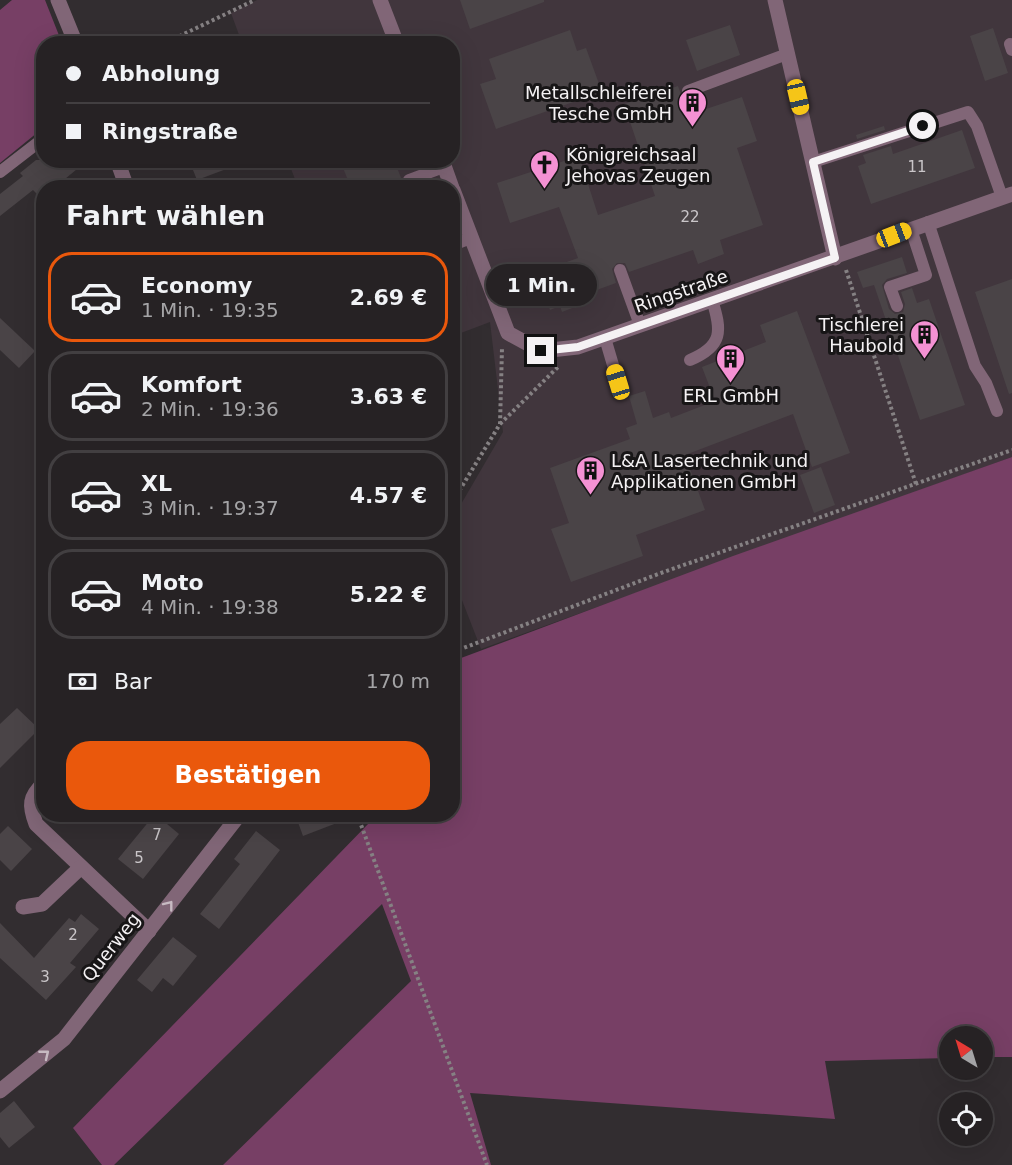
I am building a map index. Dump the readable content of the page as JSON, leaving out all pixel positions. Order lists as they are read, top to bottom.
{
  "streets": {
    "street": ["Ringstraße", "Querweg"]
  },
  "one_way": ["Querweg"],
  "places": {
    "building": [
      "Metallschleiferei Tesche GmbH",
      "Tischlerei Haubold",
      "ERL GmbH",
      "L&A Lasertechnik und Applikationen GmbH"
    ],
    "church": ["Königreichsaal Jehovas Zeugen"]
  },
  "house_numbers": [
    "11",
    "22",
    "7",
    "5",
    "2",
    "3"
  ],
  "north": "top left",
  "page": {
    "banner": ["Abholung", "Ringstraße"],
    "heading": "Fahrt wählen",
    "list": [
      {
        "name": "Economy",
        "note": "1 Min. · 19:35",
        "value": "2.69 €"
      },
      {
        "name": "Komfort",
        "note": "2 Min. · 19:36",
        "value": "3.63 €"
      },
      {
        "name": "XL",
        "note": "3 Min. · 19:37",
        "value": "4.57 €"
      },
      {
        "name": "Moto",
        "note": "4 Min. · 19:38",
        "value": "5.22 €"
      }
    ],
    "bubble": "1 Min.",
    "pay": ["Bar", "170 m"],
    "buttons": "Bestätigen"
  }
}
